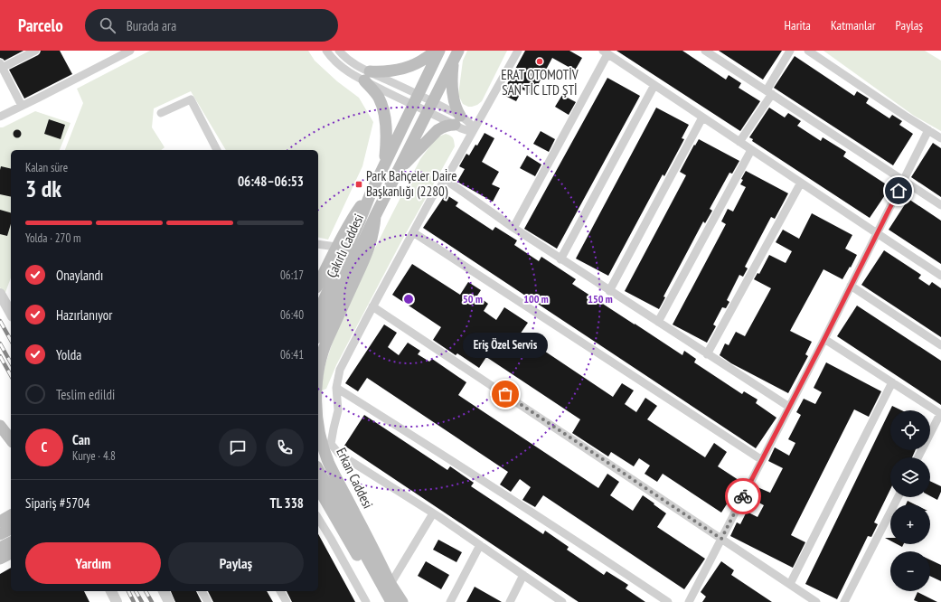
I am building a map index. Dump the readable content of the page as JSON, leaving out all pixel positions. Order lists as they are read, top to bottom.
{
  "streets": {
    "main road": ["Çakırlı Caddesi", "Erkan Caddesi"]
  },
  "crossings": [
    ["Çakırlı Caddesi", "Erkan Caddesi"]
  ],
  "places": {
    "other": ["ERAT OTOMOTİV SAN TİC LTD ŞTİ", "Eriş Özel Servis"],
    "transit": ["Park Bahçeler Dai̇re Başkanlığı (2280)"]
  },
  "page": {
    "header": "Parcelo",
    "search": "Burada ara",
    "nav": ["Harita", "Katmanlar", "Paylaş"],
    "heading": ["3 dk", "Kalan süre", "06:48–06:53"],
    "panel": [
      "Can",
      "Kurye · 4.8",
      "Sipariş #5704",
      "TL 338"
    ],
    "bar": "Yolda · 270 m",
    "list": [
      ["Onaylandı", "06:17"],
      ["Hazırlanıyor", "06:40"],
      ["Yolda", "06:41"],
      "Teslim edildi"
    ],
    "bubble": "Eriş Özel Servis",
    "map_buttons": ["+", "−"],
    "round": "C",
    "buttons": ["Yardım", "Paylaş"]
  },
  "rings": ["50 m", "100 m", "150 m"]
}
